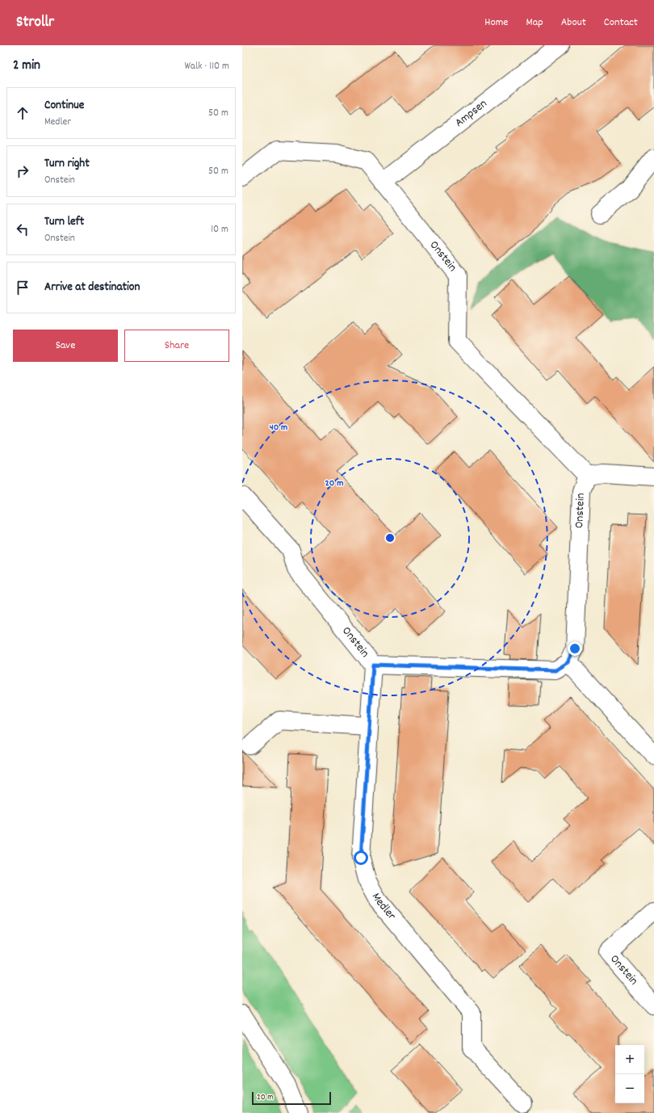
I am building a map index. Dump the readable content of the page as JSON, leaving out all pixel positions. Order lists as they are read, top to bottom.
{
  "streets": {
    "street": ["Ampsen", "Onstein", "Medler"]
  },
  "crossings": [
    ["Ampsen", "Onstein"],
    ["Onstein", "Medler"]
  ],
  "scale_bar": "20 m",
  "page": {
    "header": "Strollr",
    "nav": [
      "Home",
      "Map",
      "About",
      "Contact"
    ],
    "heading": ["2 min", "Walk · 110 m"],
    "list": [
      ["Continue", "Medler", "50 m"],
      ["Turn right", "Onstein", "50 m"],
      ["Turn left", "Onstein", "10 m"],
      "Arrive at destination"
    ],
    "buttons": ["Save", "Share"],
    "map_buttons": ["+", "−"],
    "scale": "20 m"
  },
  "rings": ["40 m", "20 m"]
}
